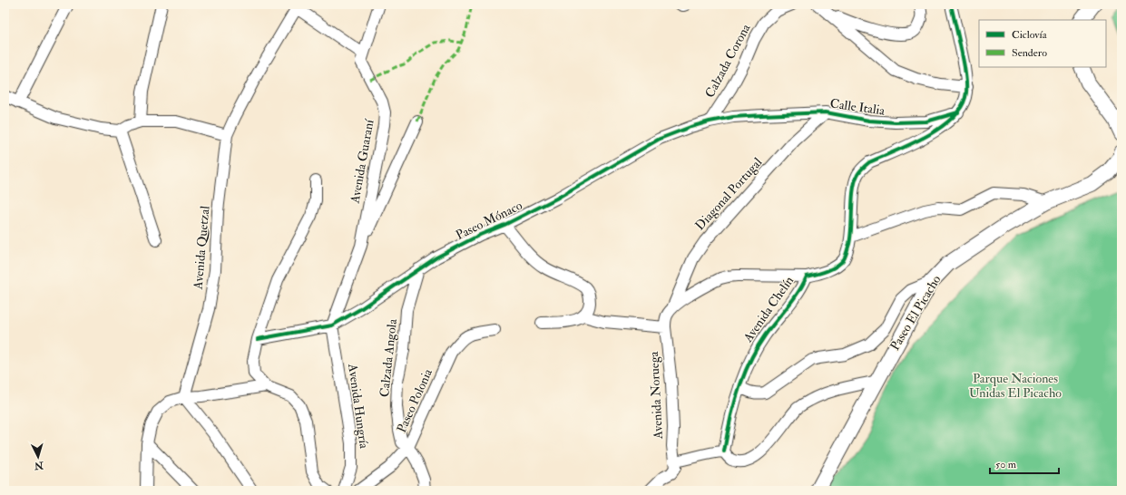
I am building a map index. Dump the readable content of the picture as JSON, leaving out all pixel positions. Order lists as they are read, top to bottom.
{
  "streets": {
    "street": [
      "Calzada Corona",
      "Calle Italia",
      "Avenida Guaraní",
      "Diagonal Portugal",
      "Paseo Mónaco",
      "Avenida Quetzal",
      "Avenida Chelín",
      "Paseo El Picacho",
      "Calzada Angola",
      "Avenida Noruega",
      "Paseo Polonia",
      "Avenida Hungría"
    ]
  },
  "crossings": [
    ["Calzada Corona", "Calle Italia"],
    ["Calzada Corona", "Paseo Mónaco"],
    ["Calle Italia", "Diagonal Portugal"],
    ["Calle Italia", "Paseo Mónaco"],
    ["Calle Italia", "Avenida Chelín"],
    ["Avenida Guaraní", "Paseo Mónaco"],
    ["Avenida Guaraní", "Avenida Hungría"],
    ["Paseo Mónaco", "Calzada Angola"],
    ["Paseo Mónaco", "Avenida Hungría"],
    ["Calzada Angola", "Paseo Polonia"]
  ],
  "parks": ["Parque Naciones Unidas El Picacho"],
  "legend": ["Ciclovía", "Sendero"],
  "scale_bar": "50 m",
  "north": "bottom"
}
